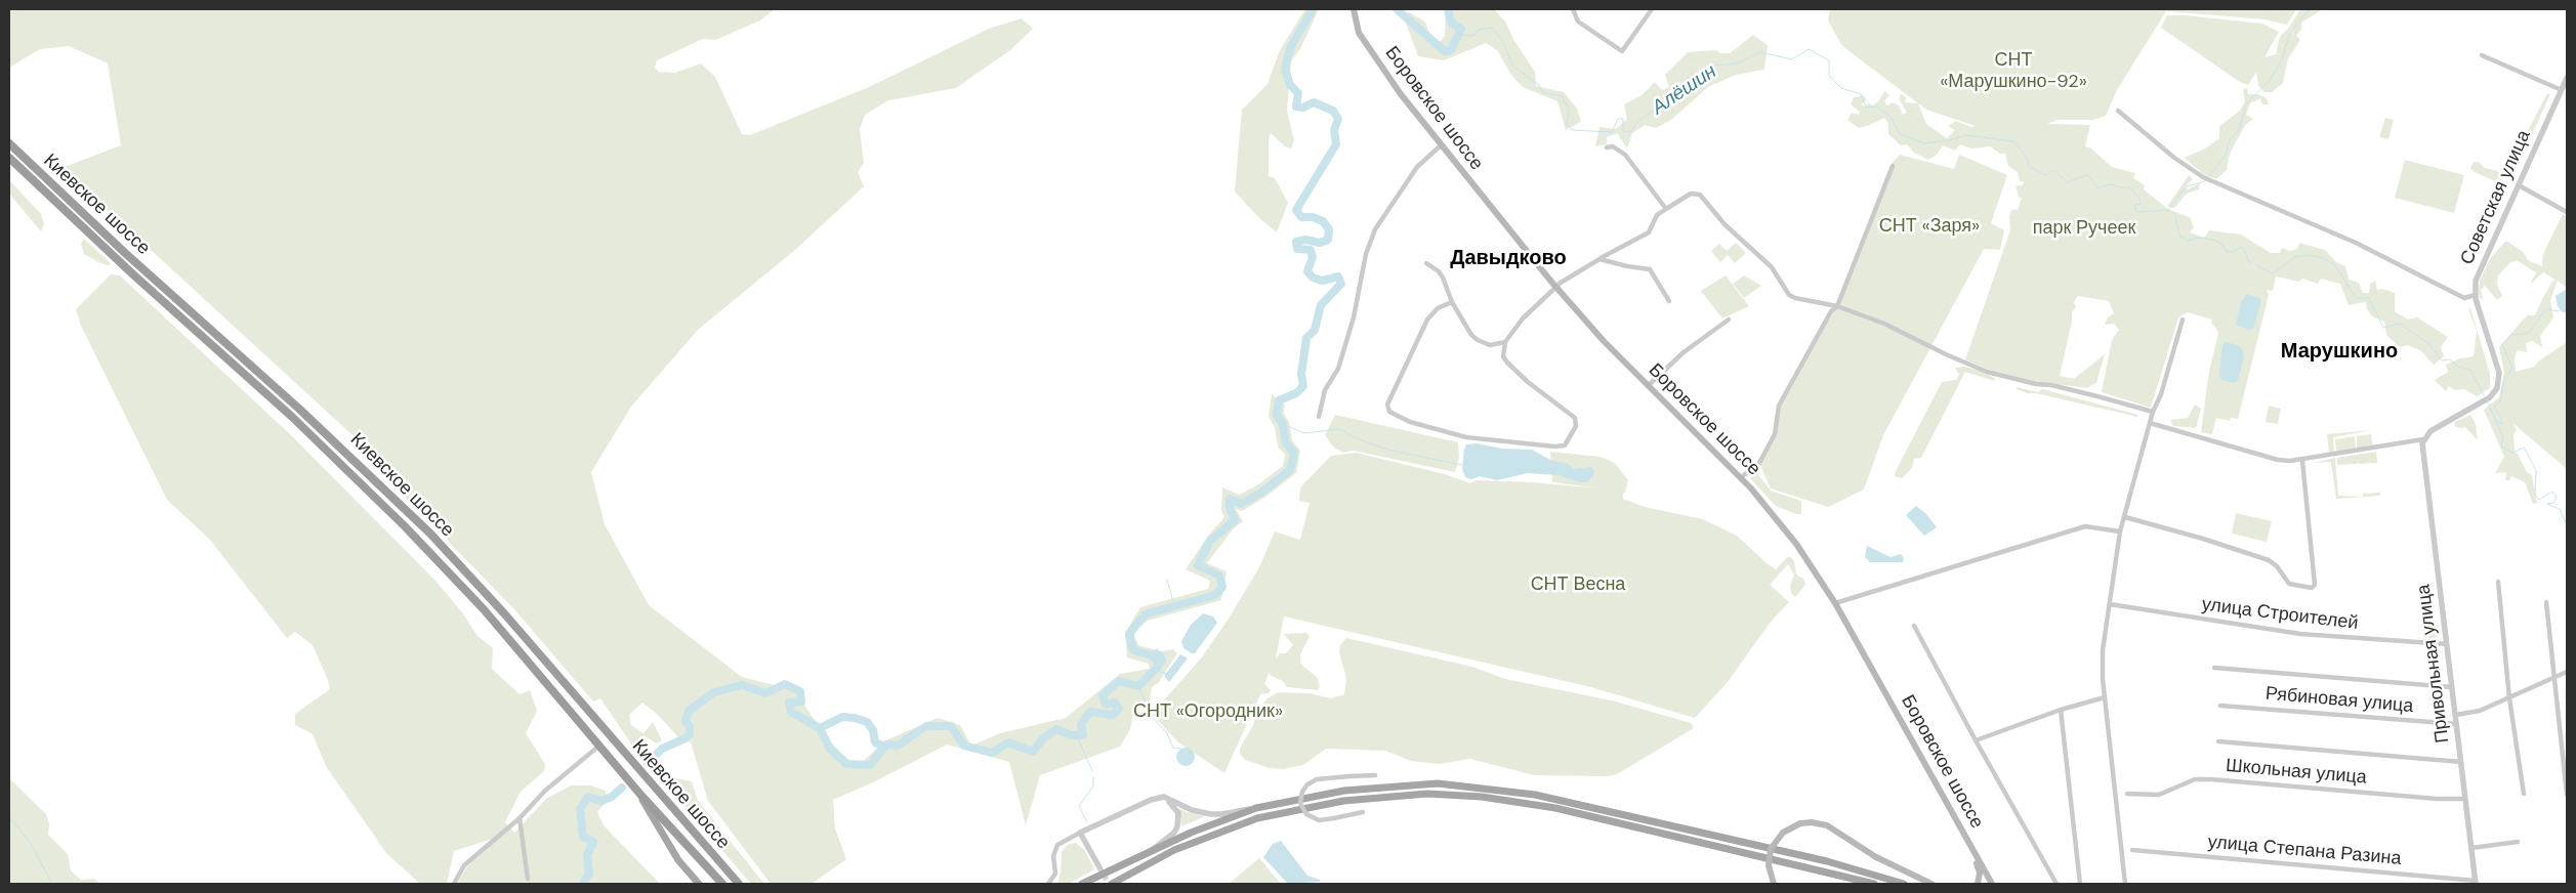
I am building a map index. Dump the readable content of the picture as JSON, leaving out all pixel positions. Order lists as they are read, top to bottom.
{
  "streets": {
    "highway": ["Киевское шоссе"],
    "main road": ["Боровское шоссе"],
    "street": [
      "Советская улица",
      "улица Строителей",
      "Привольная улица",
      "Рябиновая улица",
      "Школьная улица",
      "улица Степана Разина"
    ]
  },
  "crossings": [
    ["Советская улица", "Привольная улица"],
    ["улица Строителей", "Привольная улица"],
    ["Привольная улица", "Рябиновая улица"],
    ["Привольная улица", "Школьная улица"],
    ["Привольная улица", "улица Степана Разина"]
  ],
  "districts": ["Давыдково", "Марушкино"],
  "water": ["Алёшин"],
  "parks": [
    "СНТ «Марушкино-92»",
    "СНТ «Заря»",
    "парк Ручеек",
    "СНТ Весна",
    "СНТ «Огородник»"
  ]
}
